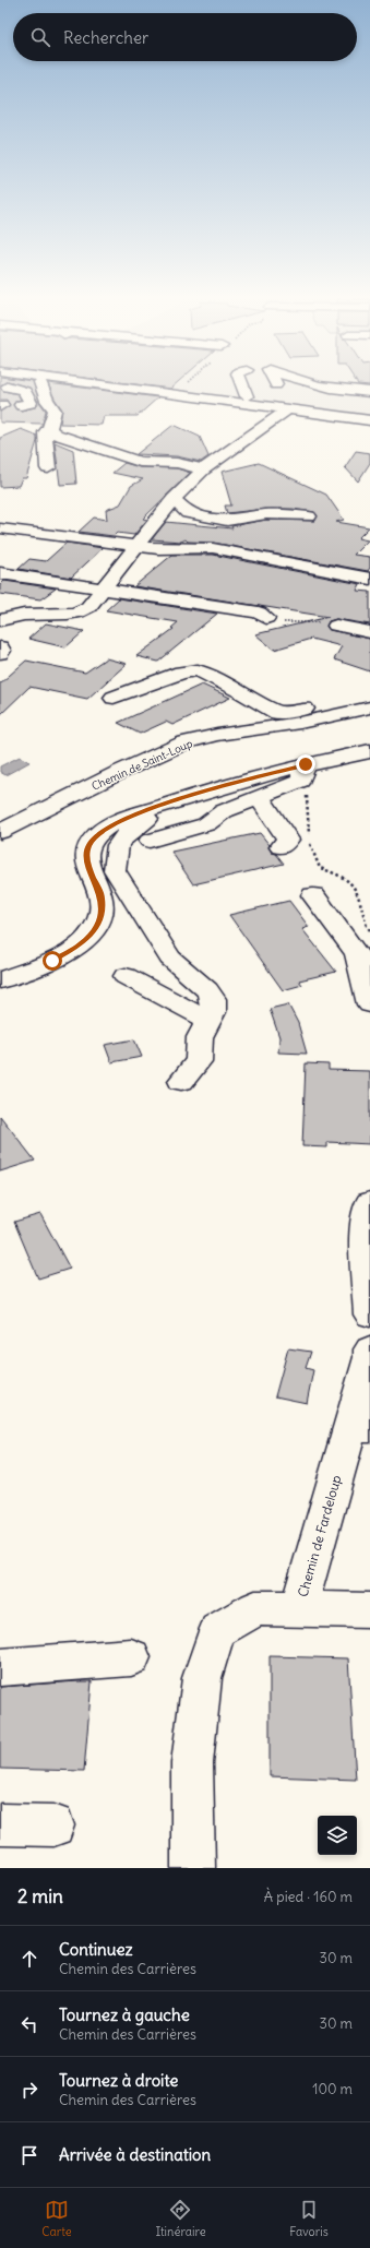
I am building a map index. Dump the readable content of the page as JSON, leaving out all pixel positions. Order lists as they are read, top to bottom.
{
  "streets": {
    "street": ["Chemin de Saint-Loup", "Chemin de Fardeloup"]
  },
  "page": {
    "search": "Rechercher",
    "heading": ["2 min", "À pied · 160 m"],
    "list": [
      ["Continuez", "Chemin des Carrières", "30 m"],
      ["Tournez à gauche", "Chemin des Carrières", "30 m"],
      ["Tournez à droite", "Chemin des Carrières", "100 m"],
      "Arrivée à destination"
    ],
    "nav": ["Carte", "Itinéraire", "Favoris"]
  }
}
